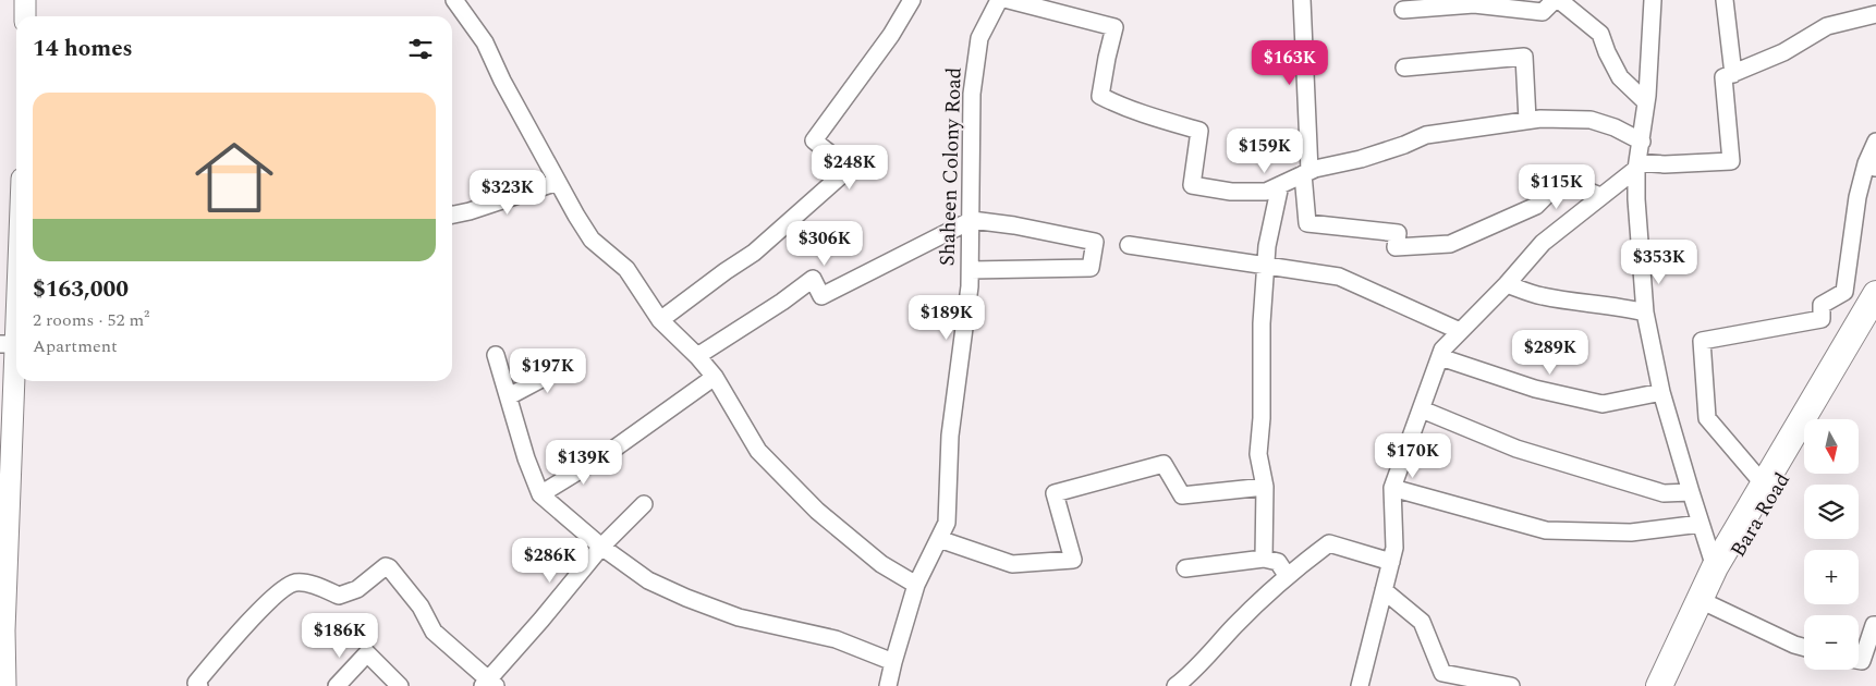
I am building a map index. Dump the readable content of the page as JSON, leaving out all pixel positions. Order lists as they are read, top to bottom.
{
  "streets": {
    "main road": ["Bara Road"],
    "street": ["Shaheen Colony Road"]
  },
  "north": "bottom",
  "page": {
    "heading": "14 homes",
    "price": [
      "$163K",
      "$159K",
      "$248K",
      "$115K",
      "$323K",
      "$306K",
      "$353K",
      "$189K",
      "$289K",
      "$197K",
      "$170K",
      "$139K",
      "$286K",
      "$186K"
    ],
    "list": [
      {
        "name": "$163,000",
        "note": "2 rooms · 52 m² · Apartment"
      }
    ],
    "map_buttons": ["+", "−"]
  }
}
